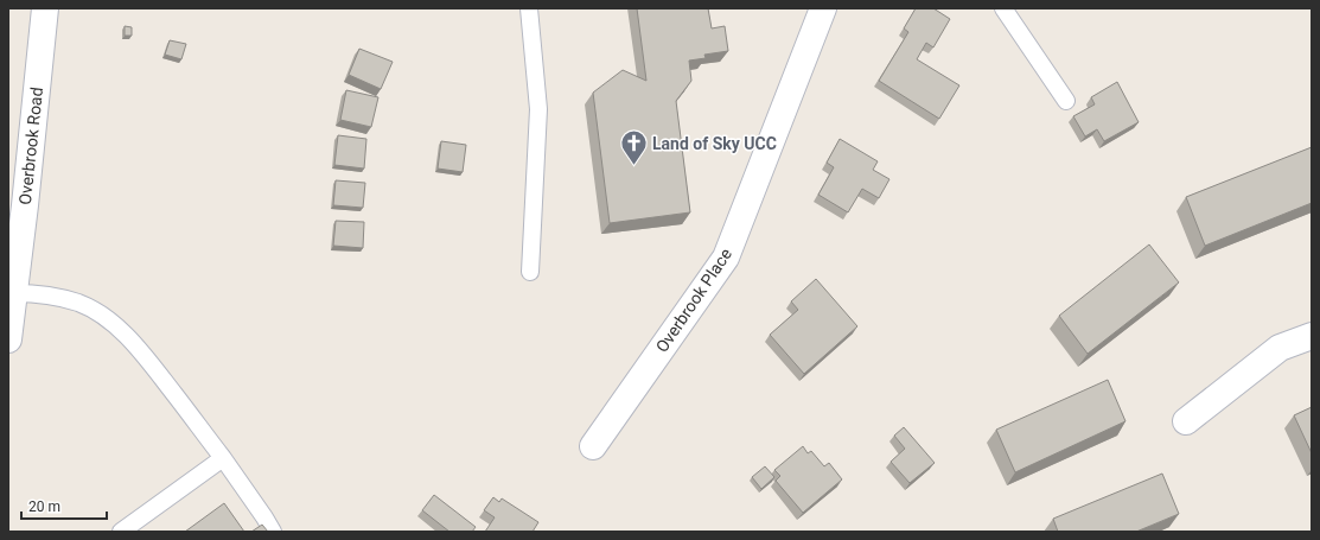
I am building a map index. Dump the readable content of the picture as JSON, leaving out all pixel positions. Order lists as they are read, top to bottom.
{
  "streets": {
    "street": ["Overbrook Road", "Overbrook Place"]
  },
  "places": {
    "church": ["Land of Sky UCC"]
  },
  "scale_bar": "20 m"
}
